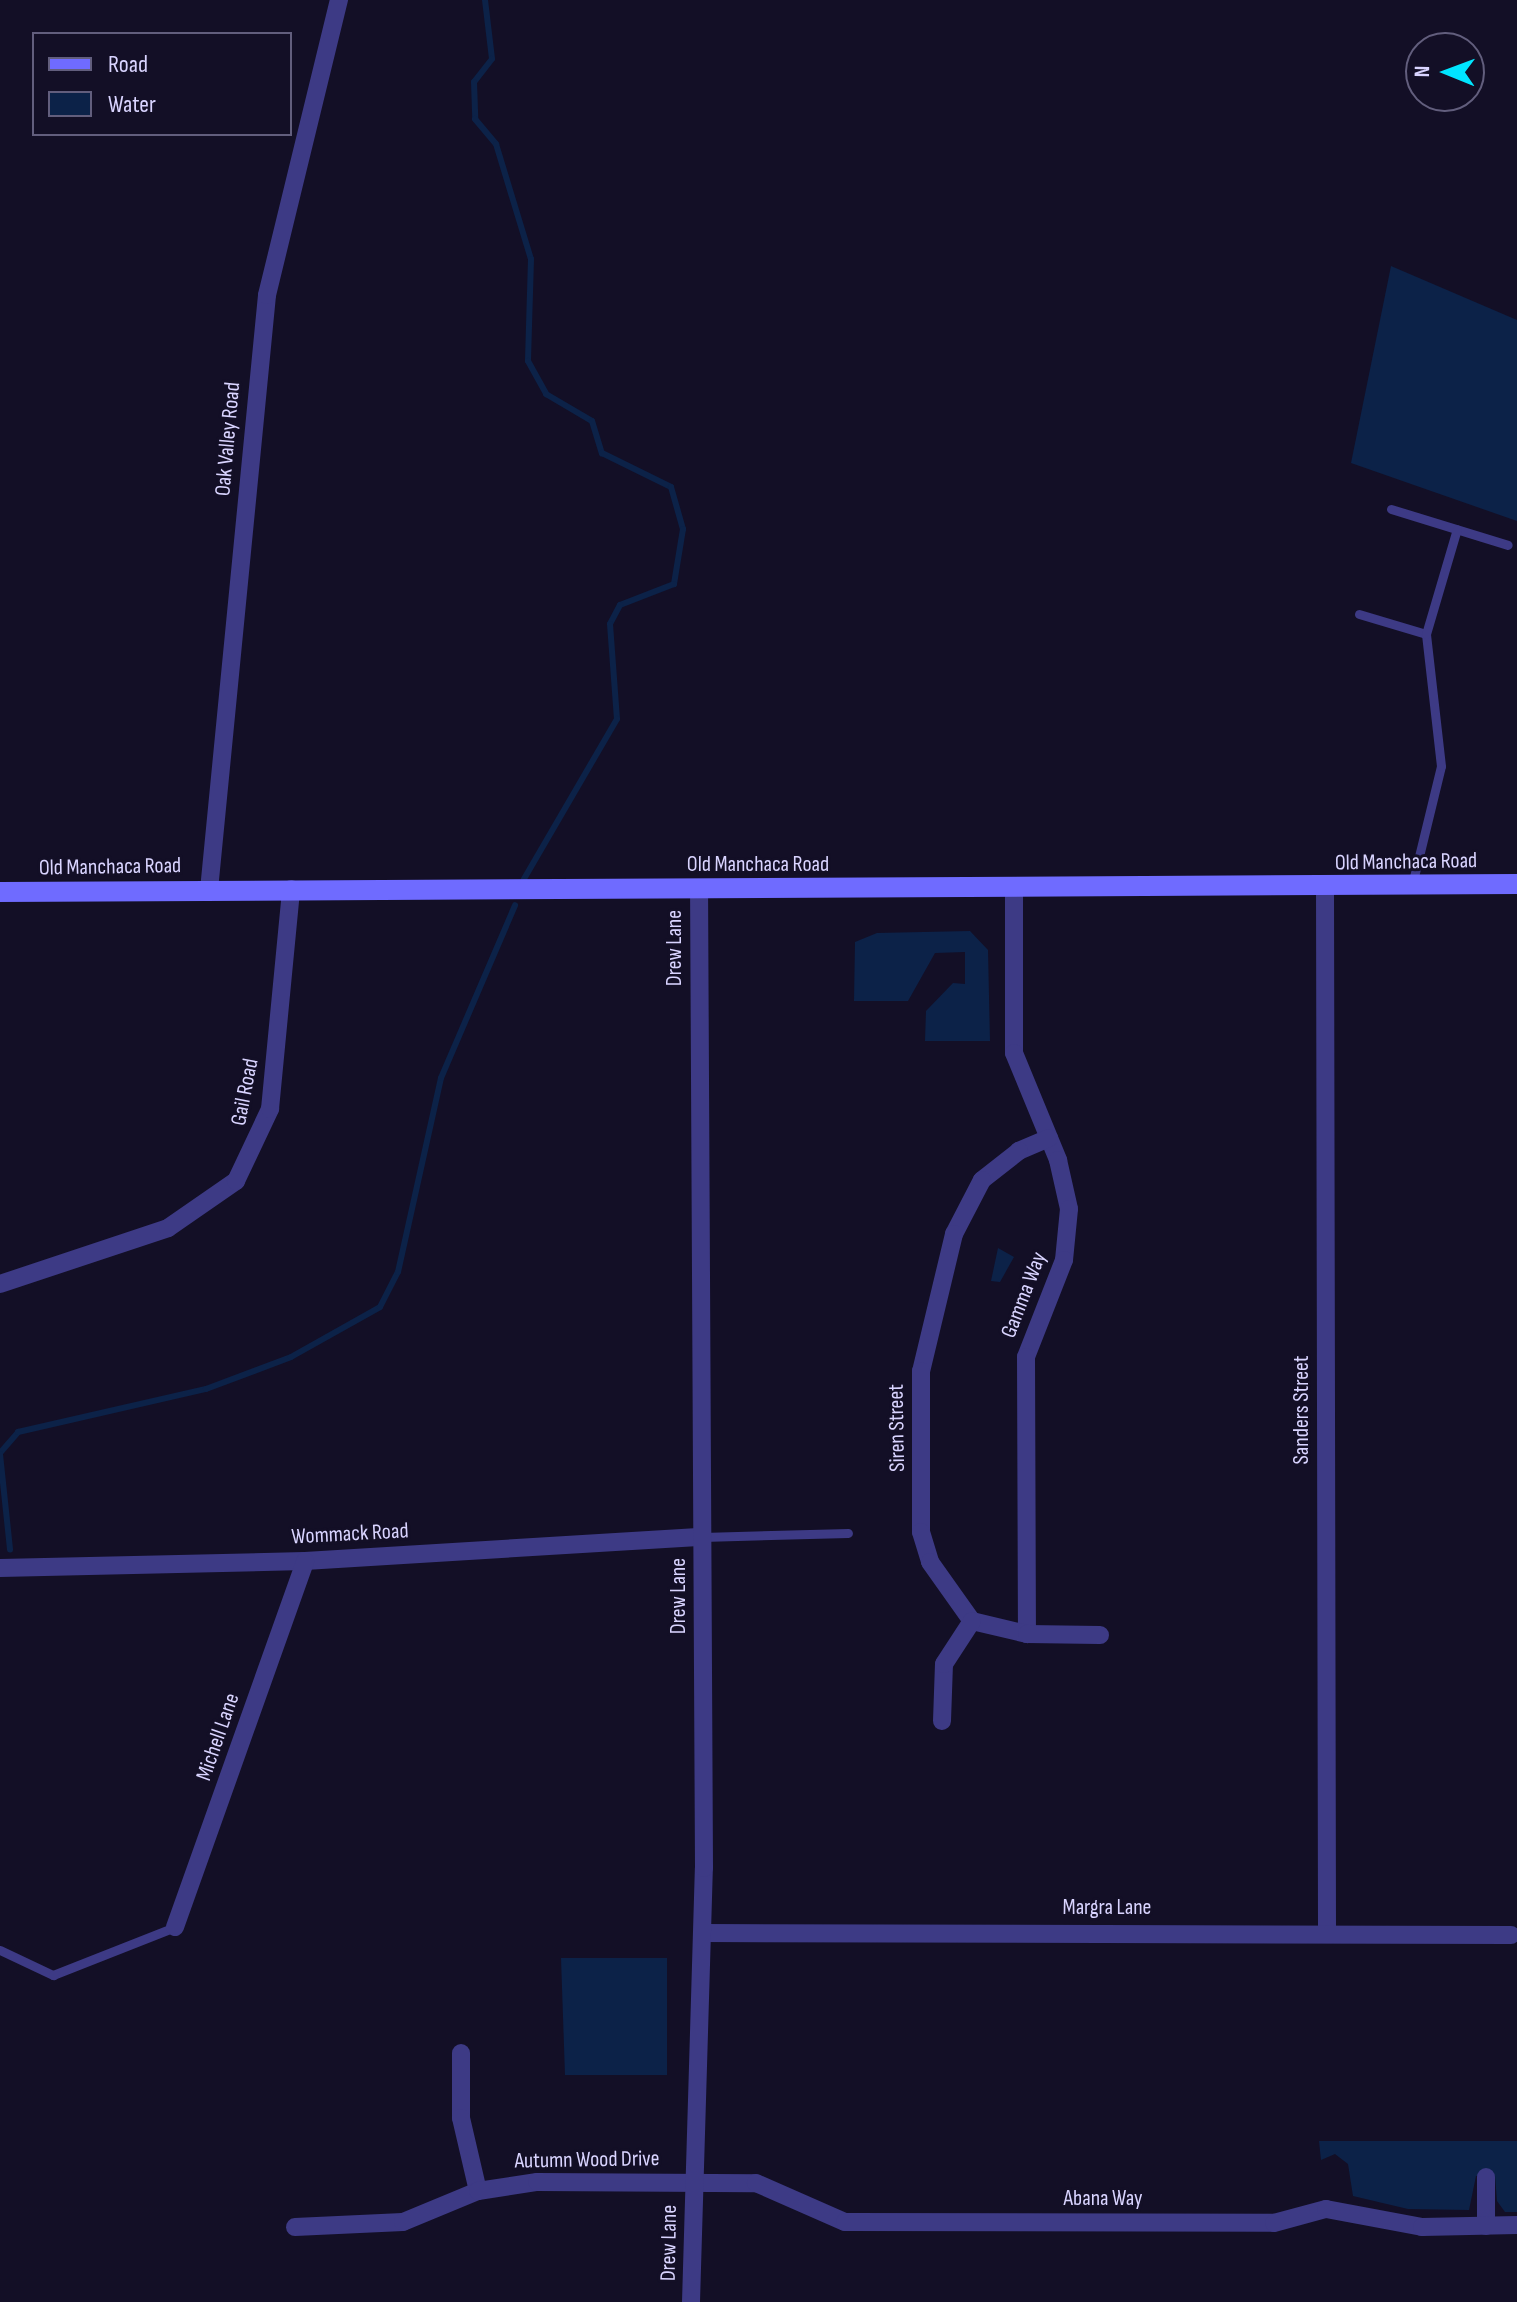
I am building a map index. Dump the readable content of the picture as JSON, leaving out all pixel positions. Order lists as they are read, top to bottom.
{
  "streets": {
    "street": [
      "Oak Valley Road",
      "Old Manchaca Road",
      "Drew Lane",
      "Gail Road",
      "Gamma Way",
      "Sanders Street",
      "Siren Street",
      "Wommack Road",
      "Michell Lane",
      "Margra Lane",
      "Autumn Wood Drive",
      "Abana Way"
    ]
  },
  "crossings": [
    ["Oak Valley Road", "Old Manchaca Road"],
    ["Old Manchaca Road", "Drew Lane"],
    ["Old Manchaca Road", "Gail Road"],
    ["Old Manchaca Road", "Gamma Way"],
    ["Old Manchaca Road", "Sanders Street"],
    ["Drew Lane", "Wommack Road"],
    ["Drew Lane", "Margra Lane"],
    ["Drew Lane", "Autumn Wood Drive"],
    ["Drew Lane", "Abana Way"],
    ["Gamma Way", "Siren Street"],
    ["Sanders Street", "Margra Lane"],
    ["Wommack Road", "Michell Lane"],
    ["Autumn Wood Drive", "Abana Way"]
  ],
  "legend": ["Road", "Water"],
  "north": "left"
}
